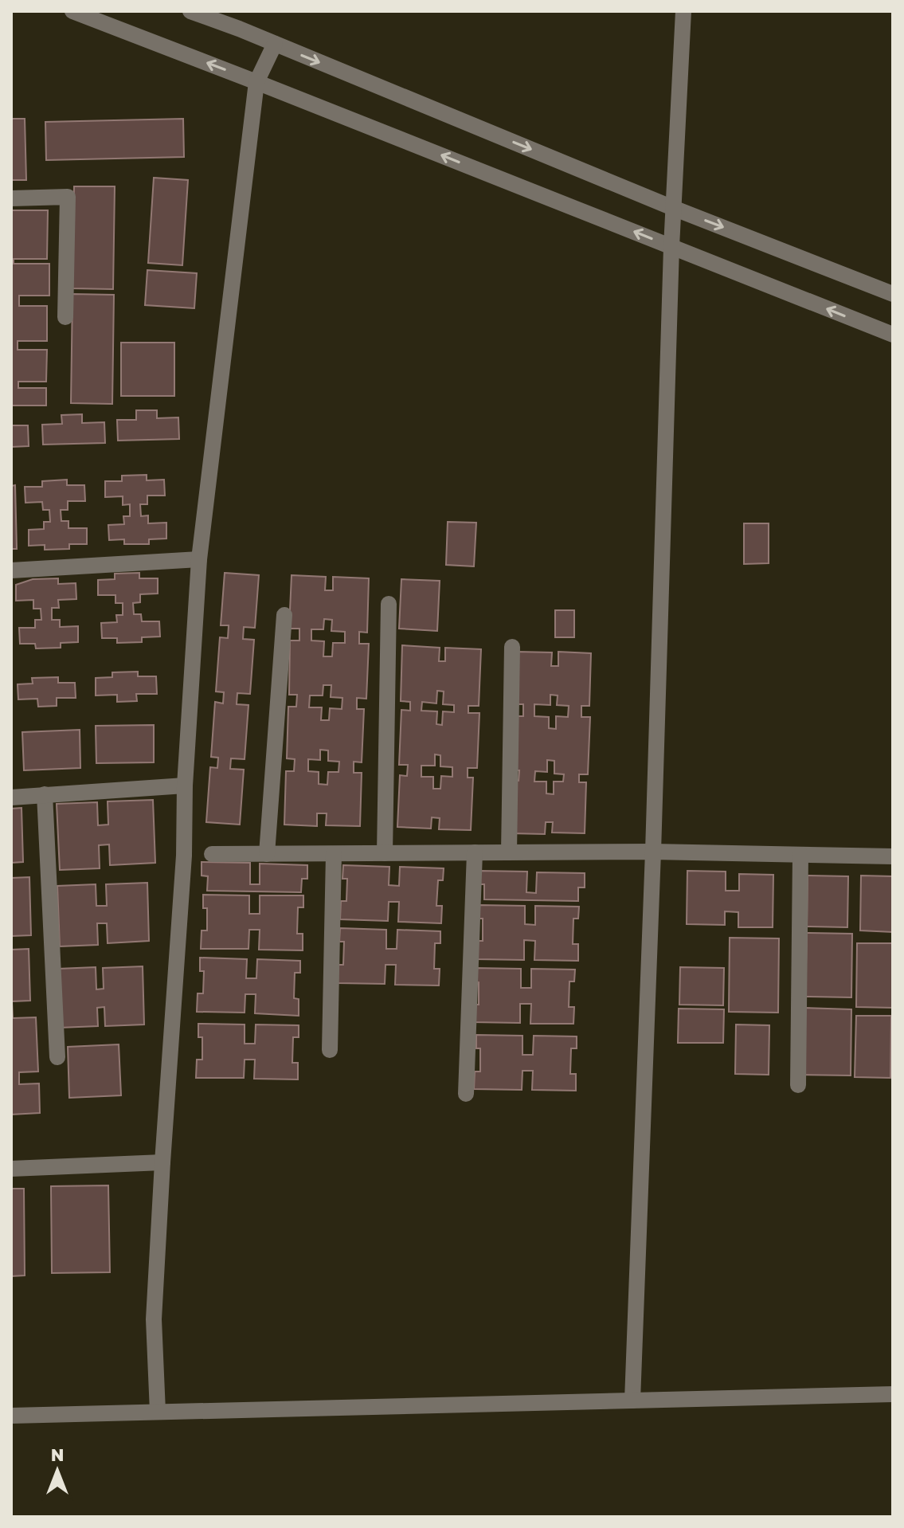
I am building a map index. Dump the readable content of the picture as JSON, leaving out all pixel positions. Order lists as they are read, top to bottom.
{
  "north": "top"
}
